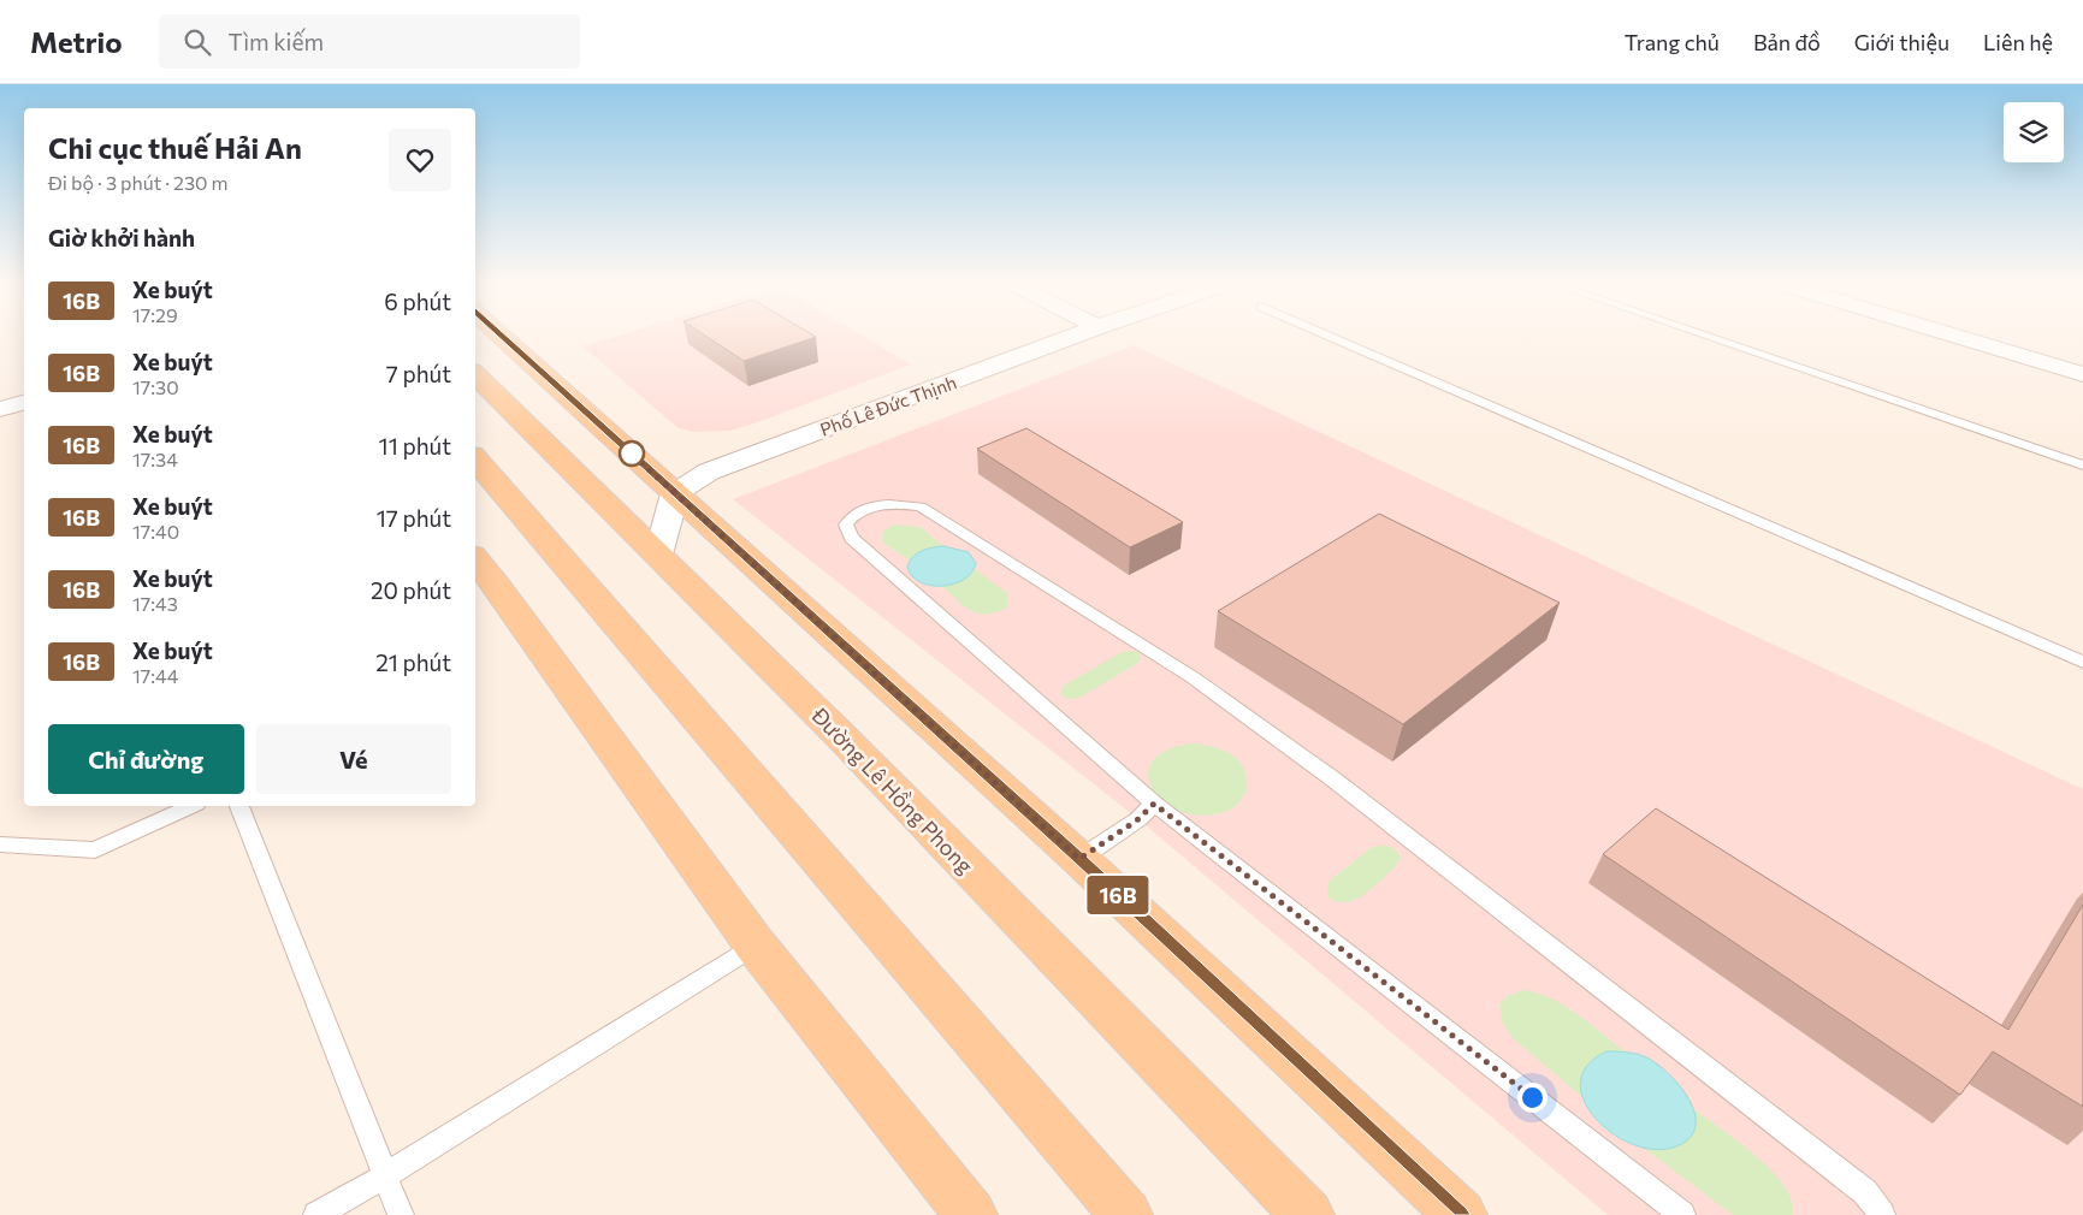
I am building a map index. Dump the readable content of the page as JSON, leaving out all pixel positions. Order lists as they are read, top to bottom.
{
  "streets": {
    "main road": ["Đường Lê Hồng Phong"],
    "street": ["Phố Lê Đức Thịnh"]
  },
  "lines": ["bus line 16B"],
  "page": {
    "header": "Metrio",
    "search": "Tìm kiếm",
    "nav": [
      "Trang chủ",
      "Bản đồ",
      "Giới thiệu",
      "Liên hệ"
    ],
    "on_map": "16B",
    "heading": [
      ["Chi cục thuế Hải An", "Đi bộ · 3 phút · 230 m"],
      "Giờ khởi hành"
    ],
    "list": [
      {
        "mark": "16B",
        "name": "Xe buýt",
        "note": "17:29",
        "value": "6 phút"
      },
      {
        "mark": "16B",
        "name": "Xe buýt",
        "note": "17:30",
        "value": "7 phút"
      },
      {
        "mark": "16B",
        "name": "Xe buýt",
        "note": "17:34",
        "value": "11 phút"
      },
      {
        "mark": "16B",
        "name": "Xe buýt",
        "note": "17:40",
        "value": "17 phút"
      },
      {
        "mark": "16B",
        "name": "Xe buýt",
        "note": "17:43",
        "value": "20 phút"
      },
      {
        "mark": "16B",
        "name": "Xe buýt",
        "note": "17:44",
        "value": "21 phút"
      }
    ],
    "buttons": ["Chỉ đường", "Vé"]
  }
}
